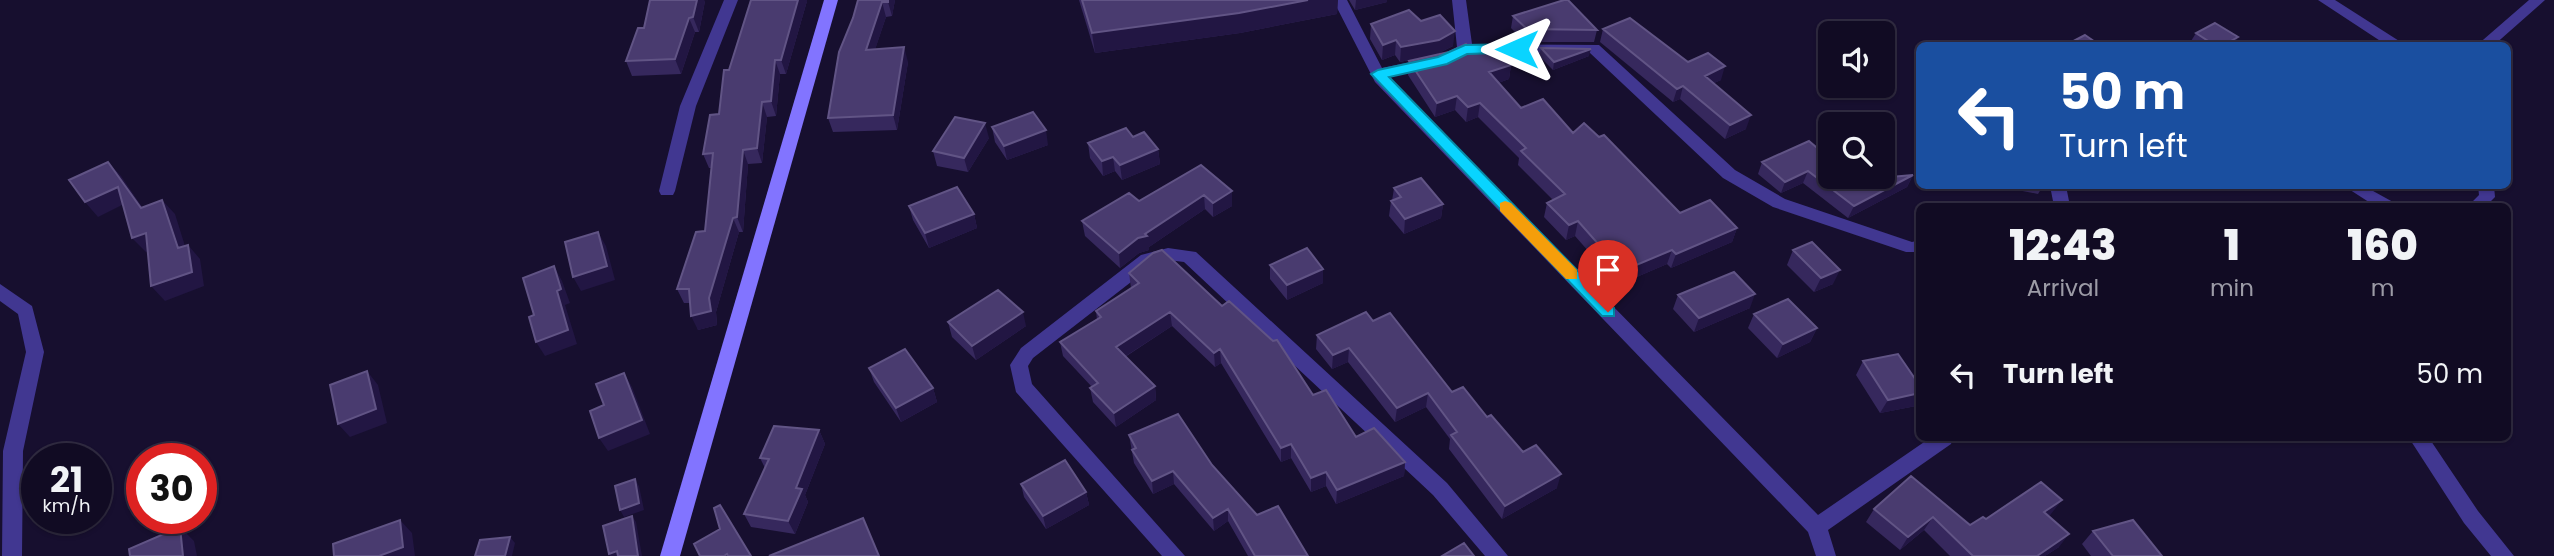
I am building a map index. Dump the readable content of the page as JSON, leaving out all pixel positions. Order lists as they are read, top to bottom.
{
  "page": {
    "turn": ["50 m", "Turn left"],
    "eta": [
      "12:43",
      "Arrival",
      "1",
      "min",
      "160",
      "m"
    ],
    "list": [
      {
        "name": "Turn left",
        "value": "50 m"
      }
    ],
    "speed": "21 km/h",
    "limit": "30"
  }
}
